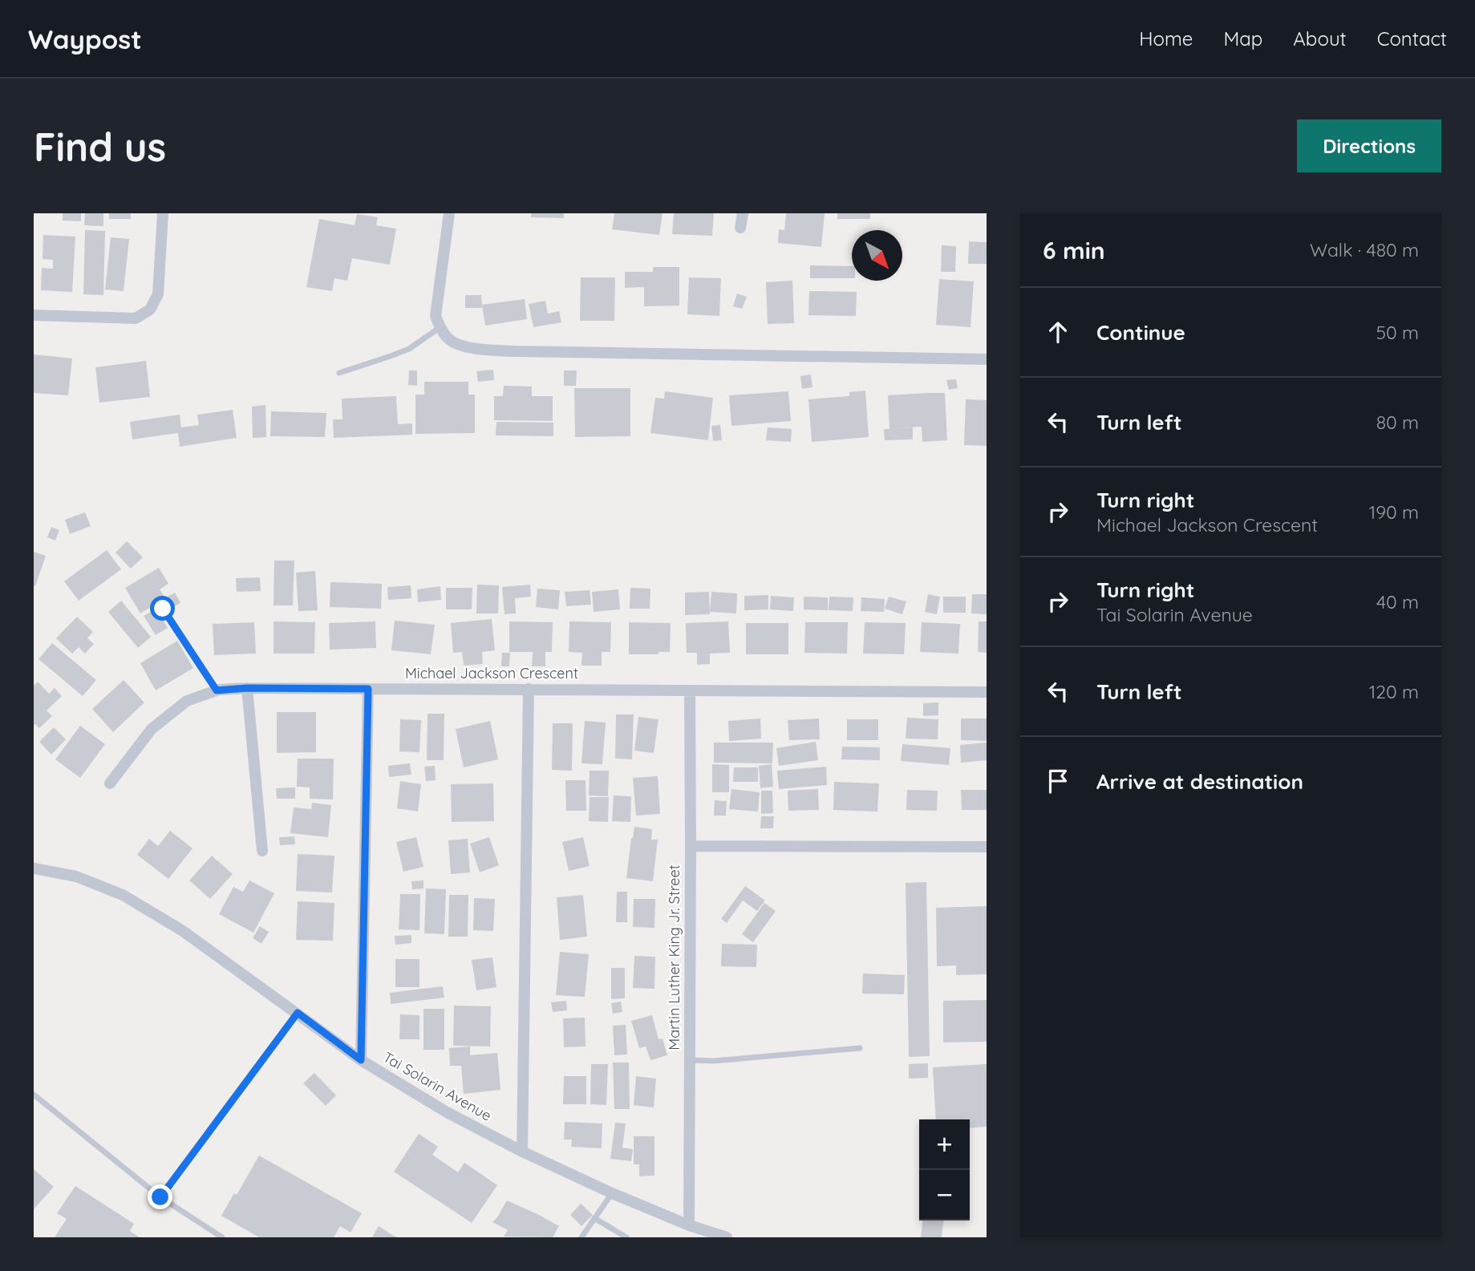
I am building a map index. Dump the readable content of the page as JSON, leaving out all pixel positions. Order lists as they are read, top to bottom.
{
  "streets": {
    "street": ["Michael Jackson Crescent", "Martin Luther King Jr. Street", "Tai Solarin Avenue"]
  },
  "crossings": [
    ["Michael Jackson Crescent", "Martin Luther King Jr. Street"],
    ["Martin Luther King Jr. Street", "Tai Solarin Avenue"]
  ],
  "north": "bottom right",
  "page": {
    "header": "Waypost",
    "nav": [
      "Home",
      "Map",
      "About",
      "Contact"
    ],
    "buttons": "Directions",
    "title": "Find us",
    "heading": ["6 min", "Walk · 480 m"],
    "list": [
      ["Continue", "50 m"],
      ["Turn left", "80 m"],
      ["Turn right", "Michael Jackson Crescent", "190 m"],
      ["Turn right", "Tai Solarin Avenue", "40 m"],
      ["Turn left", "120 m"],
      "Arrive at destination"
    ],
    "map_buttons": ["+", "−"]
  }
}
